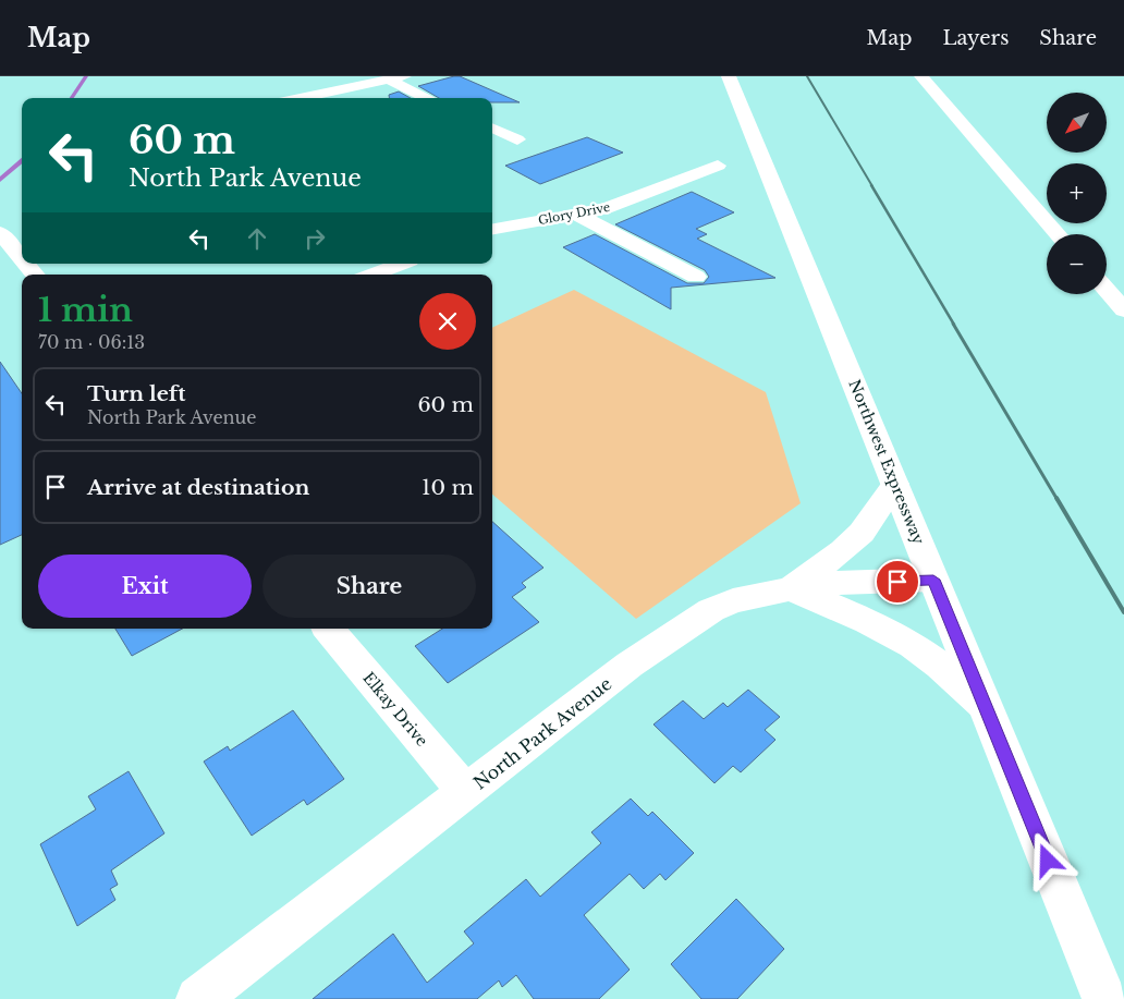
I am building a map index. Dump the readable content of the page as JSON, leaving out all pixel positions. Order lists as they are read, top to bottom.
{
  "streets": {
    "street": [
      "Glory Drive",
      "Northwest Expressway",
      "Elkay Drive",
      "North Park Avenue"
    ]
  },
  "crossings": [
    ["Northwest Expressway", "North Park Avenue"],
    ["Elkay Drive", "North Park Avenue"]
  ],
  "north": "bottom left",
  "page": {
    "header": "Map",
    "nav": ["Map", "Layers", "Share"],
    "map_buttons": ["+", "−"],
    "turn": ["60 m", "North Park Avenue"],
    "heading": ["1 min", "70 m · 06:13"],
    "list": [
      {
        "name": "Turn left",
        "note": "North Park Avenue",
        "value": "60 m"
      },
      {
        "name": "Arrive at destination",
        "value": "10 m"
      }
    ],
    "buttons": ["Exit", "Share"]
  }
}
